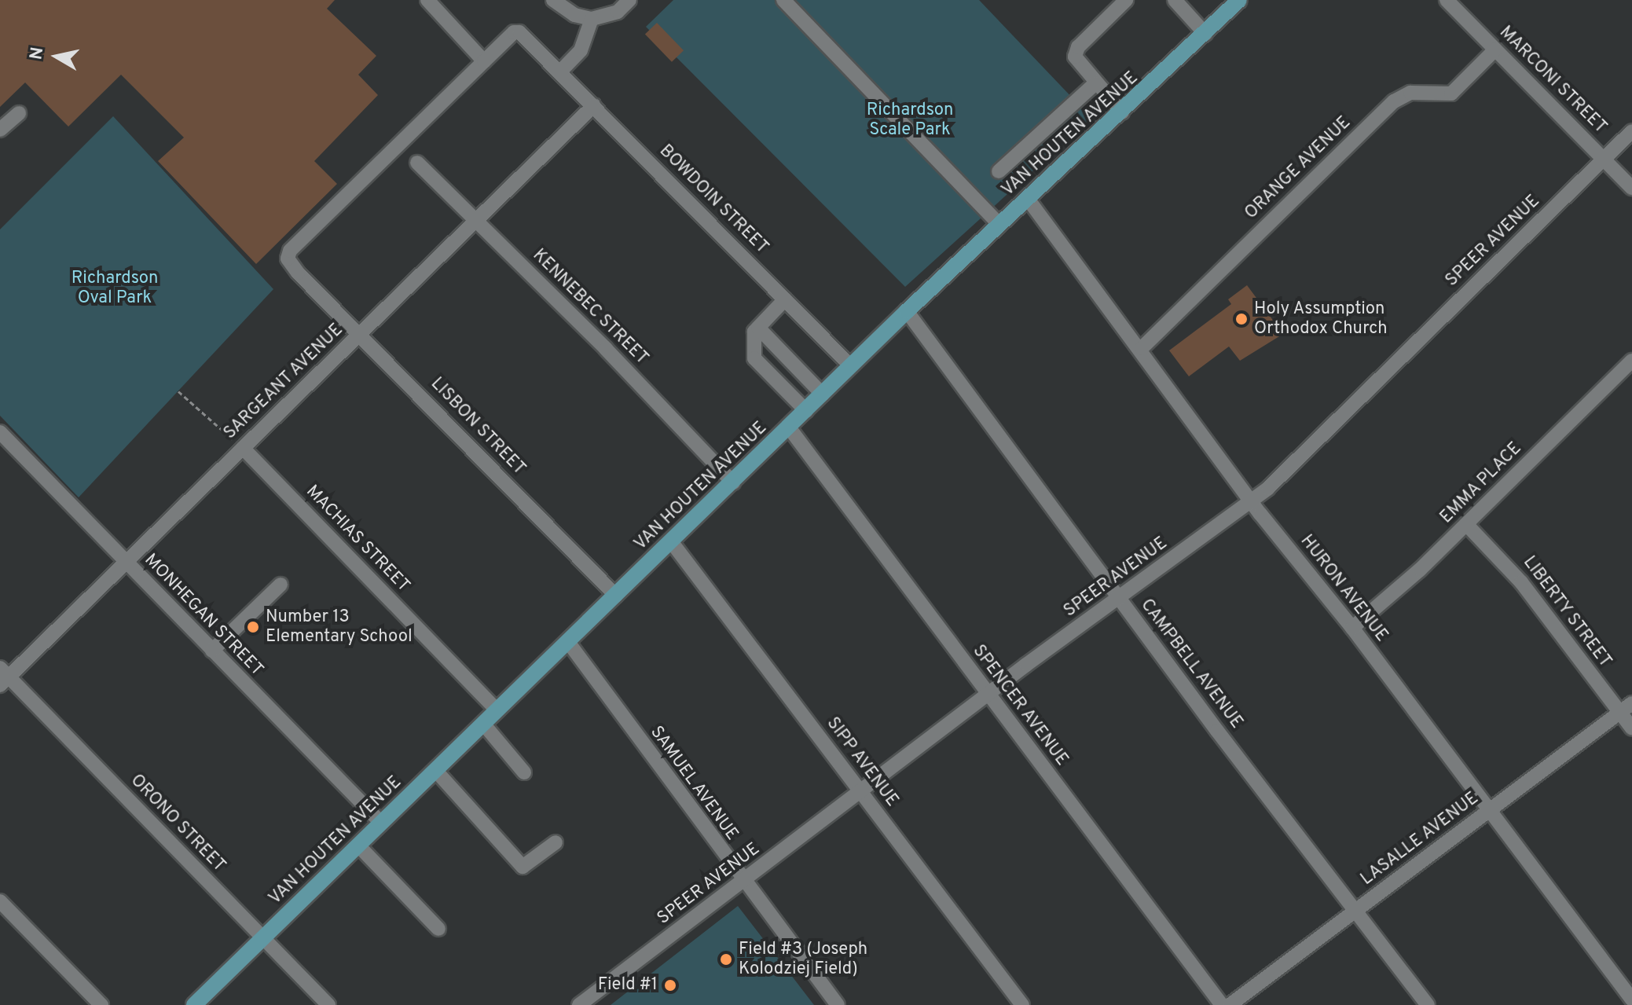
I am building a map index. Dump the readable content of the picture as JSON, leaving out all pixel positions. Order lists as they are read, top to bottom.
{
  "streets": {
    "main road": ["VAN HOUTEN AVENUE"],
    "street": [
      "MARCONI STREET",
      "ORANGE AVENUE",
      "BOWDOIN STREET",
      "SPEER AVENUE",
      "KENNEBEC STREET",
      "SARGEANT AVENUE",
      "LISBON STREET",
      "EMMA PLACE",
      "MACHIAS STREET",
      "HURON AVENUE",
      "LIBERTY STREET",
      "MONHEGAN STREET",
      "CAMPBELL AVENUE",
      "SPENCER AVENUE",
      "SIPP AVENUE",
      "SAMUEL AVENUE",
      "ORONO STREET",
      "LASALLE AVENUE"
    ]
  },
  "crossings": [
    ["MARCONI STREET", "ORANGE AVENUE"],
    ["MARCONI STREET", "SPEER AVENUE"],
    ["VAN HOUTEN AVENUE", "BOWDOIN STREET"],
    ["VAN HOUTEN AVENUE", "KENNEBEC STREET"],
    ["VAN HOUTEN AVENUE", "LISBON STREET"],
    ["VAN HOUTEN AVENUE", "MACHIAS STREET"],
    ["VAN HOUTEN AVENUE", "HURON AVENUE"],
    ["VAN HOUTEN AVENUE", "MONHEGAN STREET"],
    ["VAN HOUTEN AVENUE", "CAMPBELL AVENUE"],
    ["VAN HOUTEN AVENUE", "SPENCER AVENUE"],
    ["VAN HOUTEN AVENUE", "SIPP AVENUE"],
    ["VAN HOUTEN AVENUE", "SAMUEL AVENUE"],
    ["VAN HOUTEN AVENUE", "ORONO STREET"],
    ["ORANGE AVENUE", "HURON AVENUE"],
    ["BOWDOIN STREET", "SARGEANT AVENUE"],
    ["BOWDOIN STREET", "LISBON STREET"],
    ["SPEER AVENUE", "HURON AVENUE"],
    ["SPEER AVENUE", "CAMPBELL AVENUE"],
    ["SPEER AVENUE", "SPENCER AVENUE"],
    ["SPEER AVENUE", "SIPP AVENUE"],
    ["SPEER AVENUE", "SAMUEL AVENUE"],
    ["KENNEBEC STREET", "SARGEANT AVENUE"],
    ["SARGEANT AVENUE", "LISBON STREET"],
    ["SARGEANT AVENUE", "MACHIAS STREET"],
    ["SARGEANT AVENUE", "MONHEGAN STREET"],
    ["SARGEANT AVENUE", "ORONO STREET"],
    ["EMMA PLACE", "HURON AVENUE"],
    ["EMMA PLACE", "LIBERTY STREET"],
    ["HURON AVENUE", "LASALLE AVENUE"],
    ["LIBERTY STREET", "LASALLE AVENUE"],
    ["CAMPBELL AVENUE", "LASALLE AVENUE"]
  ],
  "parks": ["Richardson Scale Park", "Richardson Oval Park"],
  "places": [
    "Holy Assumption Orthodox Church",
    "Number 13 Elementary School",
    "Field #3 (Joseph Kolodziej Field)",
    "Field #1"
  ],
  "north": "left"
}
